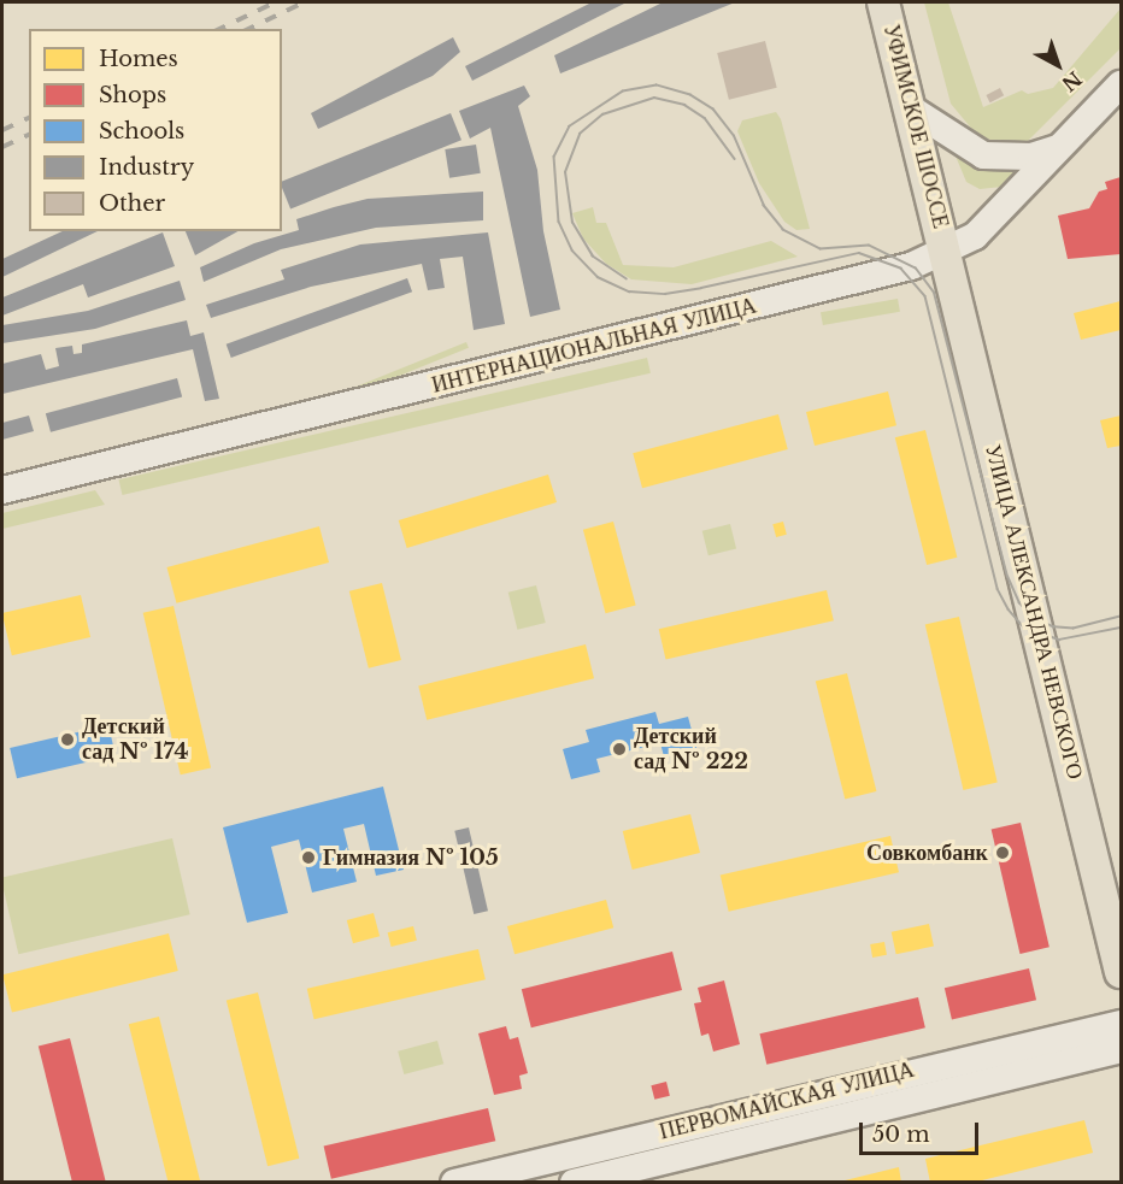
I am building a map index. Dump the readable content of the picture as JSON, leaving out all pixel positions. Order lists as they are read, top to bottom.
{
  "streets": {
    "main road": [
      "УФИМСКОЕ ШОССЕ",
      "ИНТЕРНАЦИОНАЛЬНАЯ УЛИЦА",
      "УЛИЦА АЛЕКСАНДРА НЕВСКОГО",
      "ПЕРВОМАЙСКАЯ УЛИЦА"
    ]
  },
  "crossings": [
    ["УФИМСКОЕ ШОССЕ", "ИНТЕРНАЦИОНАЛЬНАЯ УЛИЦА"],
    ["УФИМСКОЕ ШОССЕ", "УЛИЦА АЛЕКСАНДРА НЕВСКОГО"],
    ["ИНТЕРНАЦИОНАЛЬНАЯ УЛИЦА", "УЛИЦА АЛЕКСАНДРА НЕВСКОГО"]
  ],
  "places": [
    "Детский сад № 174",
    "Детский сад № 222",
    "Совкомбанк",
    "Гимназия № 105"
  ],
  "legend": [
    "Homes",
    "Shops",
    "Schools",
    "Industry",
    "Other"
  ],
  "scale_bar": "50 m",
  "north": "bottom right"
}
